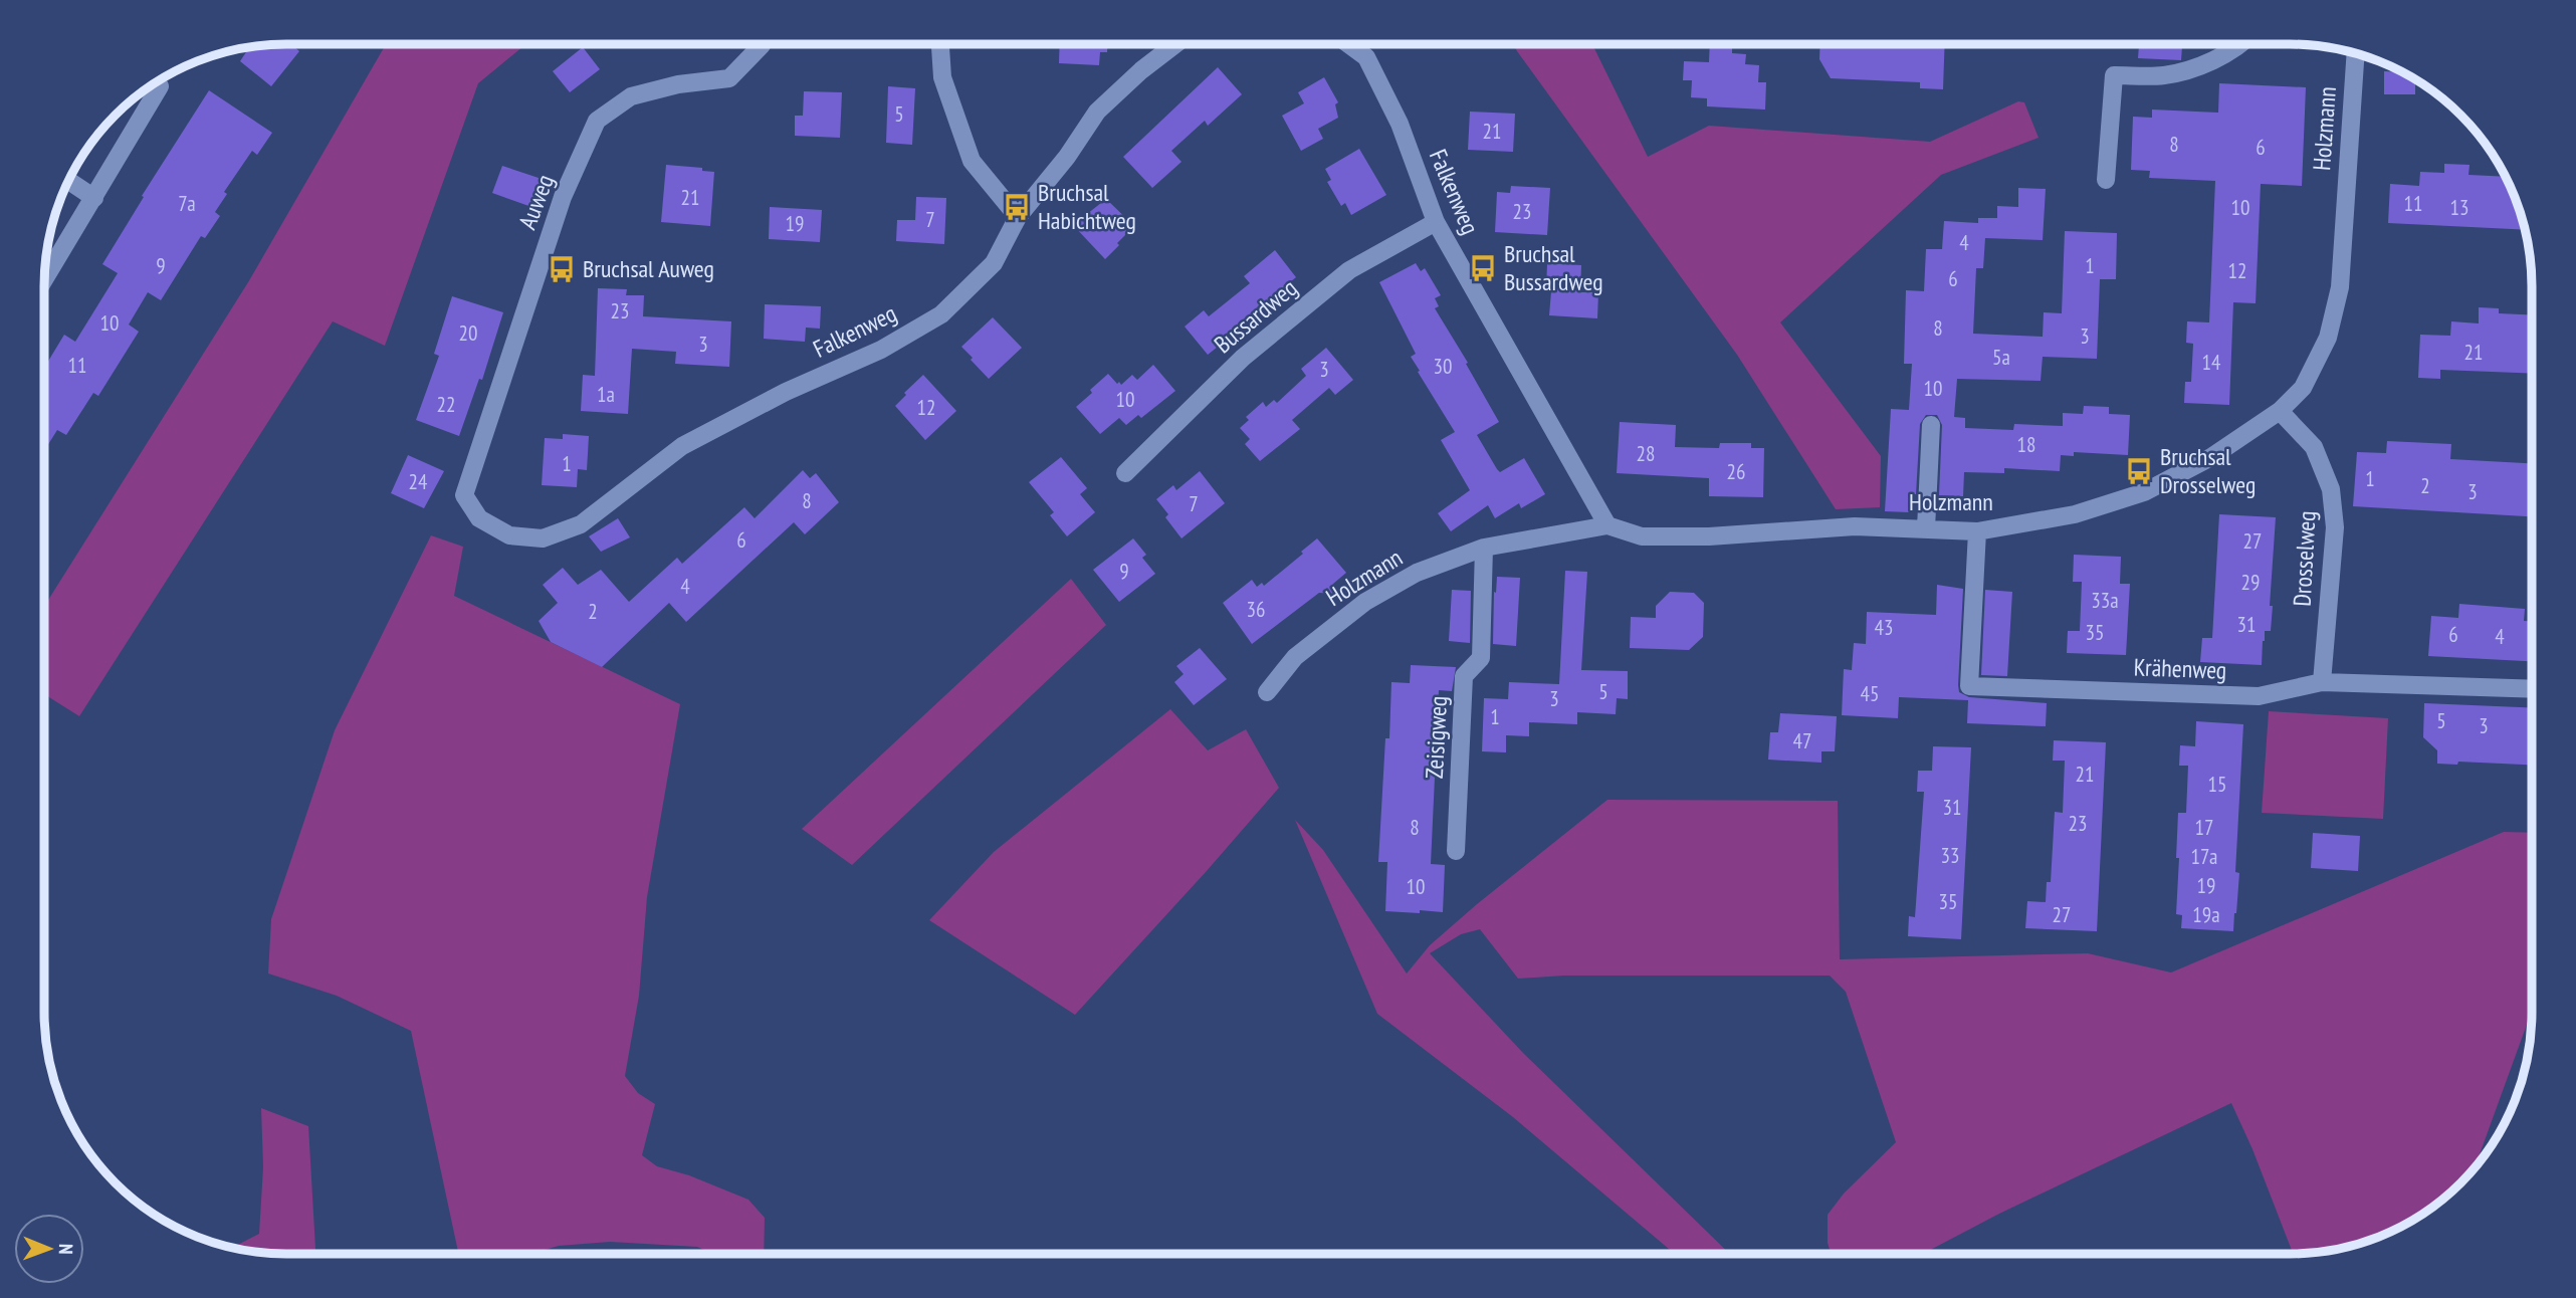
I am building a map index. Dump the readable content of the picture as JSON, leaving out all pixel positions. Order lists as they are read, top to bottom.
{
  "streets": {
    "street": [
      "Holzmann",
      "Falkenweg",
      "Auweg",
      "Bussardweg",
      "Drosselweg",
      "Krähenweg",
      "Zeisigweg"
    ]
  },
  "crossings": [
    ["Holzmann", "Falkenweg"],
    ["Holzmann", "Drosselweg"],
    ["Holzmann", "Krähenweg"],
    ["Holzmann", "Zeisigweg"],
    ["Falkenweg", "Auweg"],
    ["Falkenweg", "Bussardweg"],
    ["Drosselweg", "Krähenweg"]
  ],
  "places": {
    "bus stop": [
      "Bruchsal Habichtweg",
      "Bruchsal Bussardweg",
      "Bruchsal Auweg",
      "Bruchsal Drosselweg"
    ]
  },
  "house_numbers": [
    "5",
    "21",
    "8",
    "6",
    "21",
    "7a",
    "11",
    "10",
    "13",
    "23",
    "7",
    "19",
    "4",
    "9",
    "1",
    "12",
    "6",
    "23",
    "10",
    "8",
    "20",
    "3",
    "3",
    "21",
    "5a",
    "14",
    "11",
    "30",
    "3",
    "10",
    "1a",
    "10",
    "22",
    "12",
    "18",
    "28",
    "1",
    "26",
    "1",
    "24",
    "2",
    "3",
    "8",
    "7",
    "6",
    "27",
    "9",
    "29",
    "4",
    "33a",
    "36",
    "2",
    "31",
    "43",
    "35",
    "6",
    "4",
    "5",
    "45",
    "3",
    "1",
    "5",
    "3",
    "47",
    "21",
    "15",
    "31",
    "23",
    "8",
    "17",
    "33",
    "17a",
    "19",
    "10",
    "35",
    "27",
    "19a"
  ],
  "north": "right"
}
